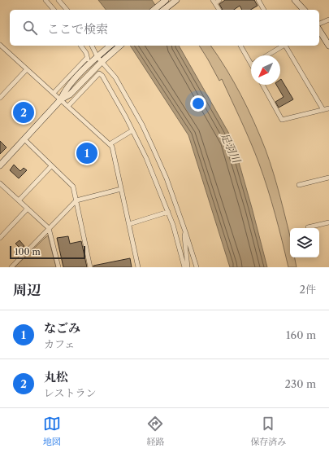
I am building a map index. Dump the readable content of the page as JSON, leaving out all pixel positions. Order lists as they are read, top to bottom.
{
  "water": ["足羽川"],
  "scale_bar": "100 m",
  "north": "bottom left",
  "page": {
    "search": "ここで検索",
    "pins": ["2", "1"],
    "scale": "100 m",
    "heading": ["周辺", "2件"],
    "list": [
      {
        "mark": "1",
        "name": "なごみ",
        "note": "カフェ",
        "value": "160 m"
      },
      {
        "mark": "2",
        "name": "丸松",
        "note": "レストラン",
        "value": "230 m"
      }
    ],
    "nav": ["地図", "経路", "保存済み"]
  }
}
